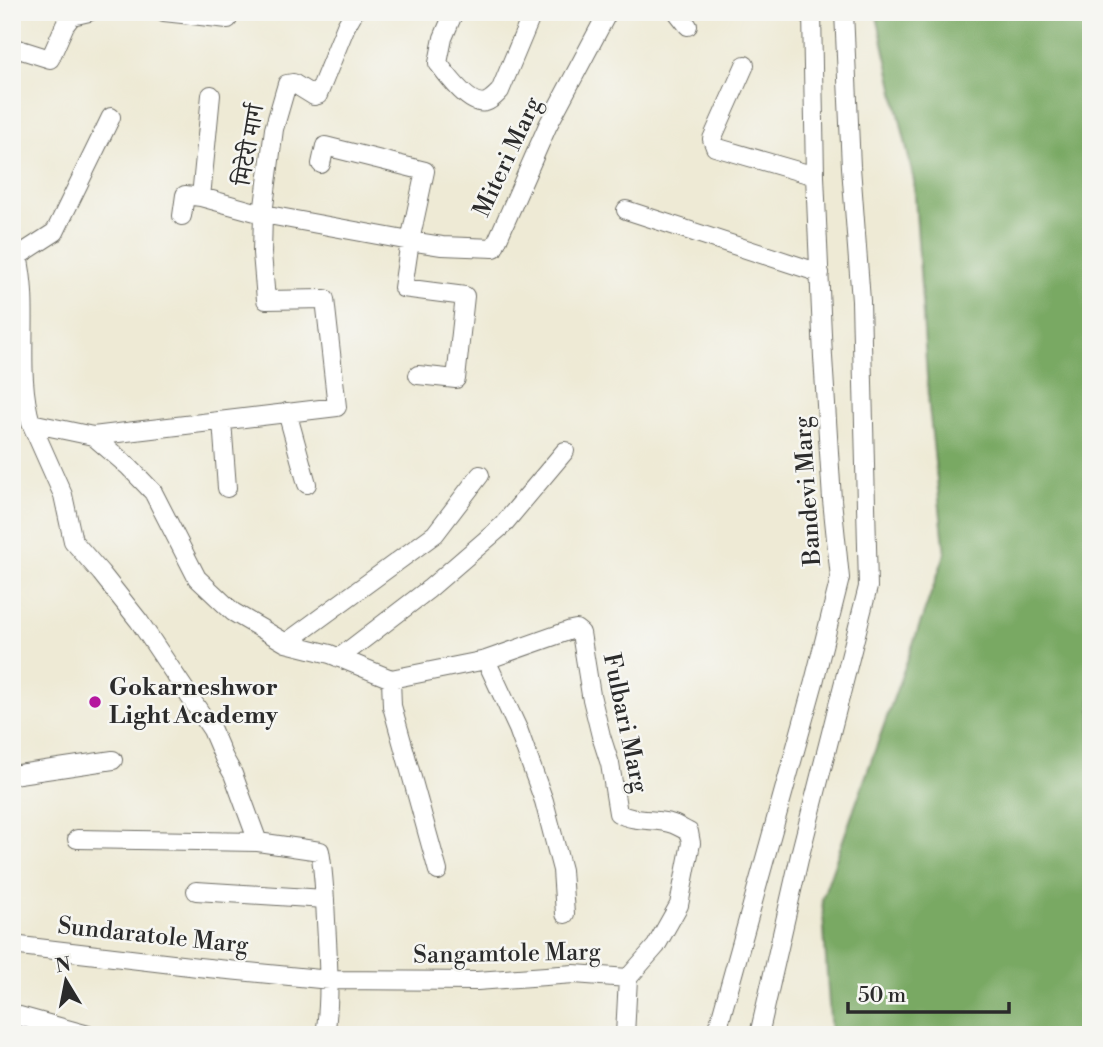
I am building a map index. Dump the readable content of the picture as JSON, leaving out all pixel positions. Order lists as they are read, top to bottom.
{
  "streets": {
    "street": [
      "मिटेरी मार्ग",
      "Miteri Marg",
      "Bandevi Marg",
      "Fulbari Marg",
      "Sundaratole Marg",
      "Sangamtole Marg"
    ]
  },
  "crossings": [
    ["मिटेरी मार्ग", "Miteri Marg"],
    ["Fulbari Marg", "Sangamtole Marg"],
    ["Sundaratole Marg", "Sangamtole Marg"]
  ],
  "places": ["Gokarneshwor Light Academy"],
  "scale_bar": "50 m",
  "north": "top"
}
